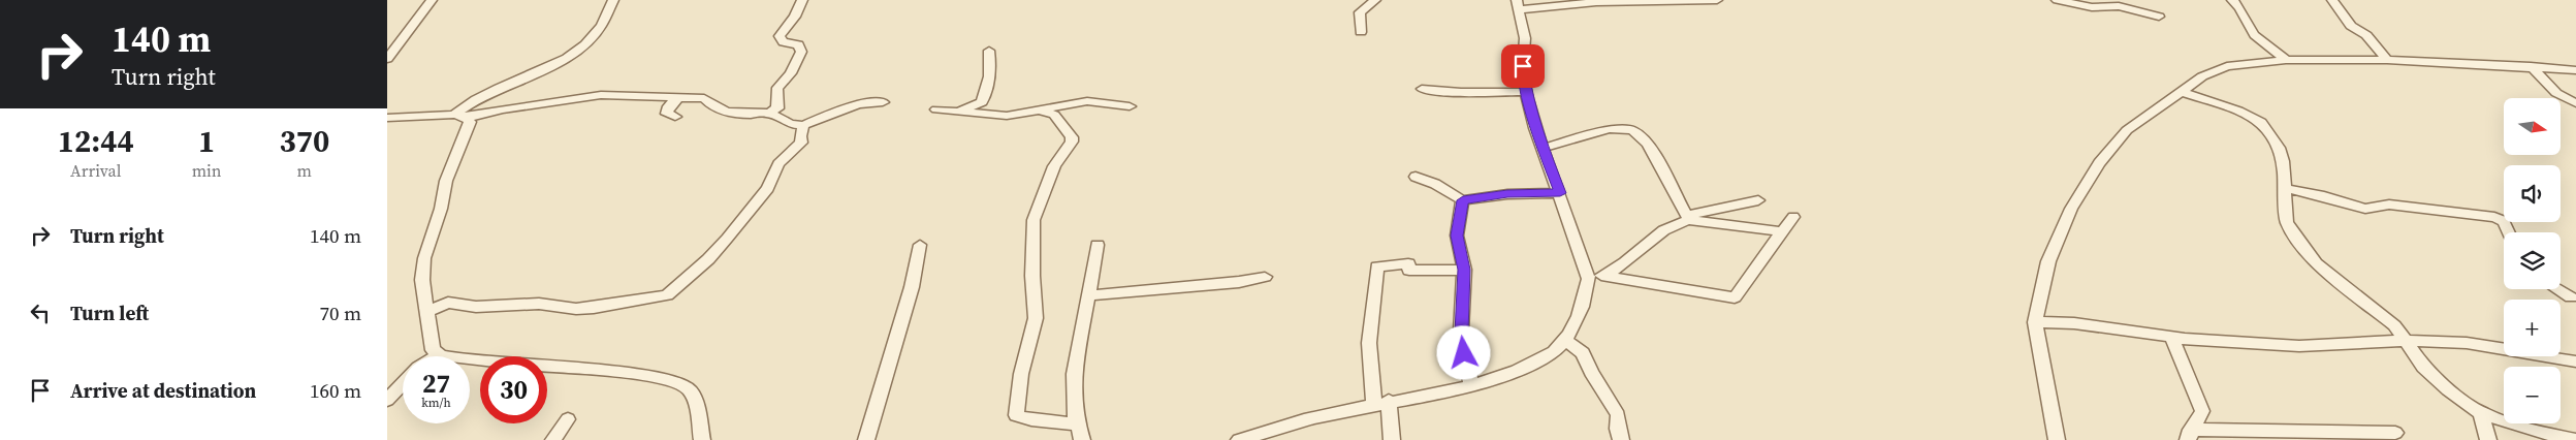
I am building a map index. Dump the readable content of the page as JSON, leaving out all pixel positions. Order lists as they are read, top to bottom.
{
  "north": "right",
  "page": {
    "turn": ["140 m", "Turn right"],
    "map_buttons": ["+", "−"],
    "eta": [
      "12:44",
      "Arrival",
      "1",
      "min",
      "370",
      "m"
    ],
    "list": [
      {
        "name": "Turn right",
        "value": "140 m"
      },
      {
        "name": "Turn left",
        "value": "70 m"
      },
      {
        "name": "Arrive at destination",
        "value": "160 m"
      }
    ],
    "speed": "27 km/h",
    "limit": "30"
  }
}
